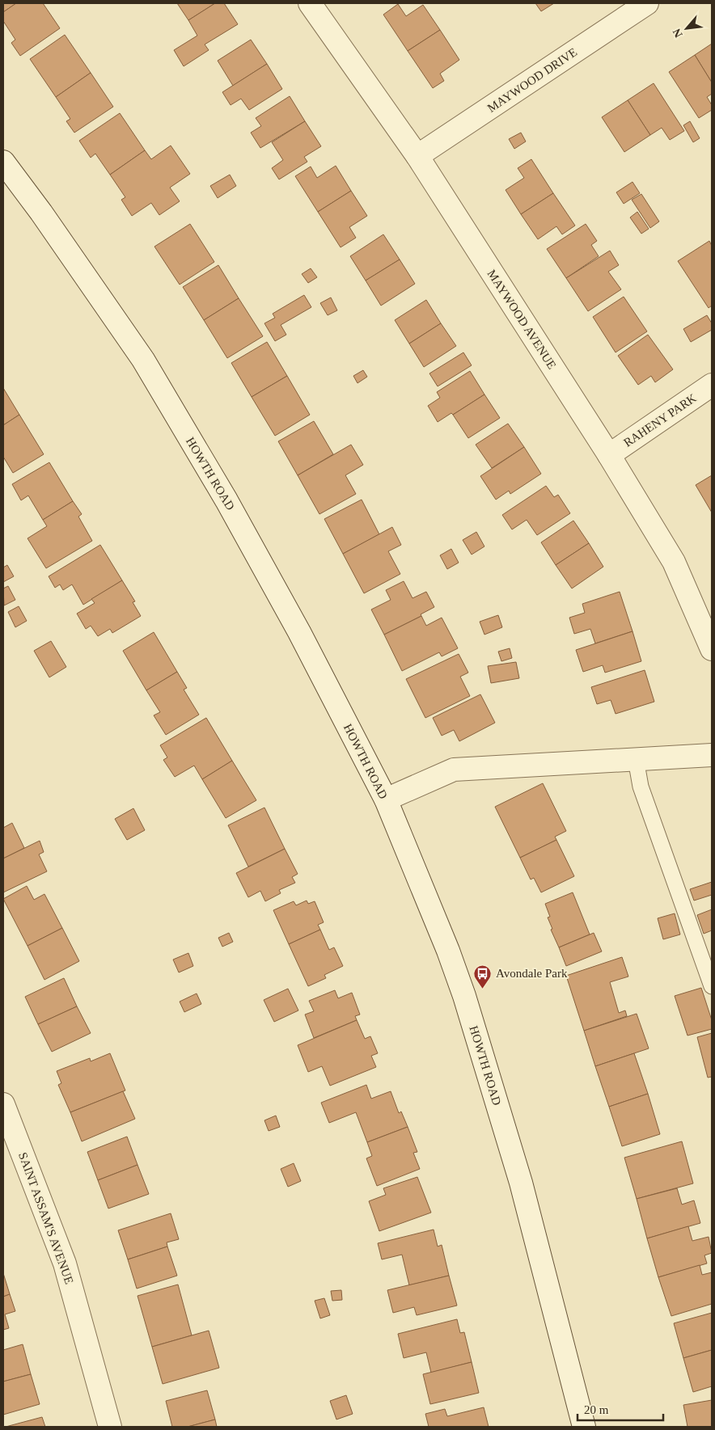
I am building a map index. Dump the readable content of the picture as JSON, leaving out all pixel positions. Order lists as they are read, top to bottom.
{
  "streets": {
    "street": [
      "MAYWOOD DRIVE",
      "MAYWOOD AVENUE",
      "RAHENY PARK",
      "HOWTH ROAD",
      "SAINT ASSAM'S AVENUE"
    ]
  },
  "crossings": [
    ["MAYWOOD DRIVE", "MAYWOOD AVENUE"],
    ["MAYWOOD AVENUE", "RAHENY PARK"]
  ],
  "places": {
    "bus stop": ["Avondale Park"]
  },
  "scale_bar": "20 m",
  "north": "bottom left"
}
